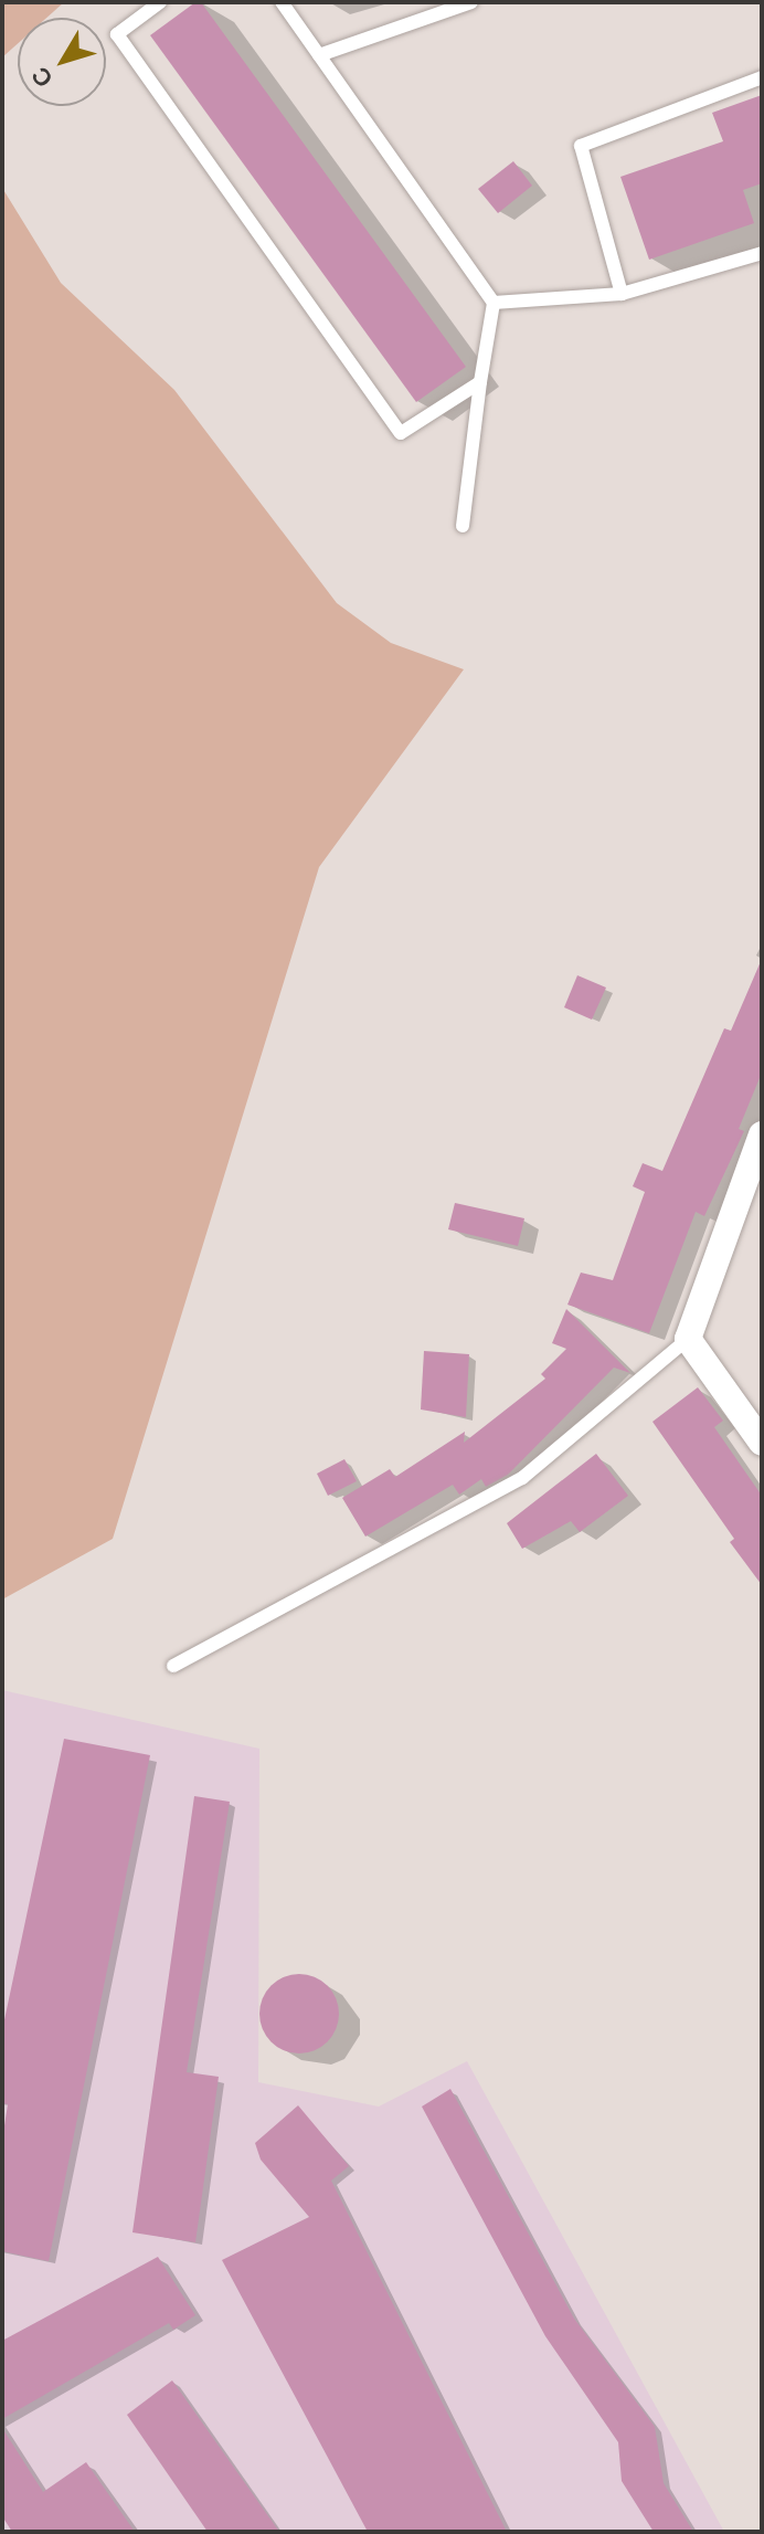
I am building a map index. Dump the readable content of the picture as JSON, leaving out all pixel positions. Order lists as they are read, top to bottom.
{
  "north": "bottom left"
}
